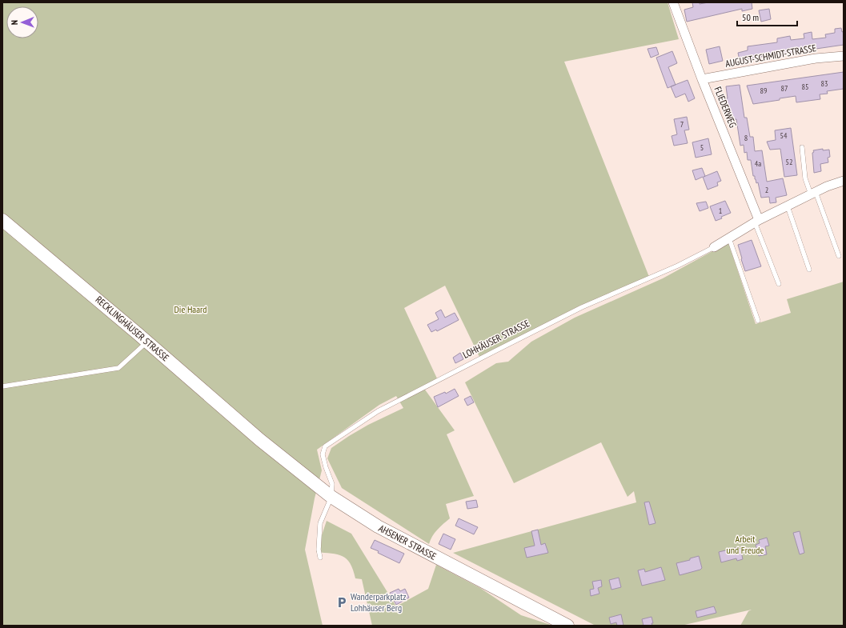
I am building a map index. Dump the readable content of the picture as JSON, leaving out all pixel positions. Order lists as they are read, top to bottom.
{
  "streets": {
    "main road": ["RECKLINGHÄUSER STRASSE", "AHSENER STRASSE"],
    "street": ["AUGUST-SCHMIDT-STRASSE", "FLIEDERWEG", "LOHHÄUSER STRASSE"]
  },
  "crossings": [
    ["AUGUST-SCHMIDT-STRASSE", "FLIEDERWEG"],
    ["FLIEDERWEG", "LOHHÄUSER STRASSE"],
    ["RECKLINGHÄUSER STRASSE", "AHSENER STRASSE"],
    ["LOHHÄUSER STRASSE", "AHSENER STRASSE"]
  ],
  "parks": ["Die Haard", "Arbeit und Freude"],
  "places": {
    "parking": ["Wanderparkplatz Lohhäuser Berg"]
  },
  "house_numbers": [
    "83",
    "85",
    "87",
    "89",
    "7",
    "54",
    "8",
    "5",
    "52",
    "4a",
    "2",
    "1"
  ],
  "scale_bar": "50 m",
  "north": "left"
}
